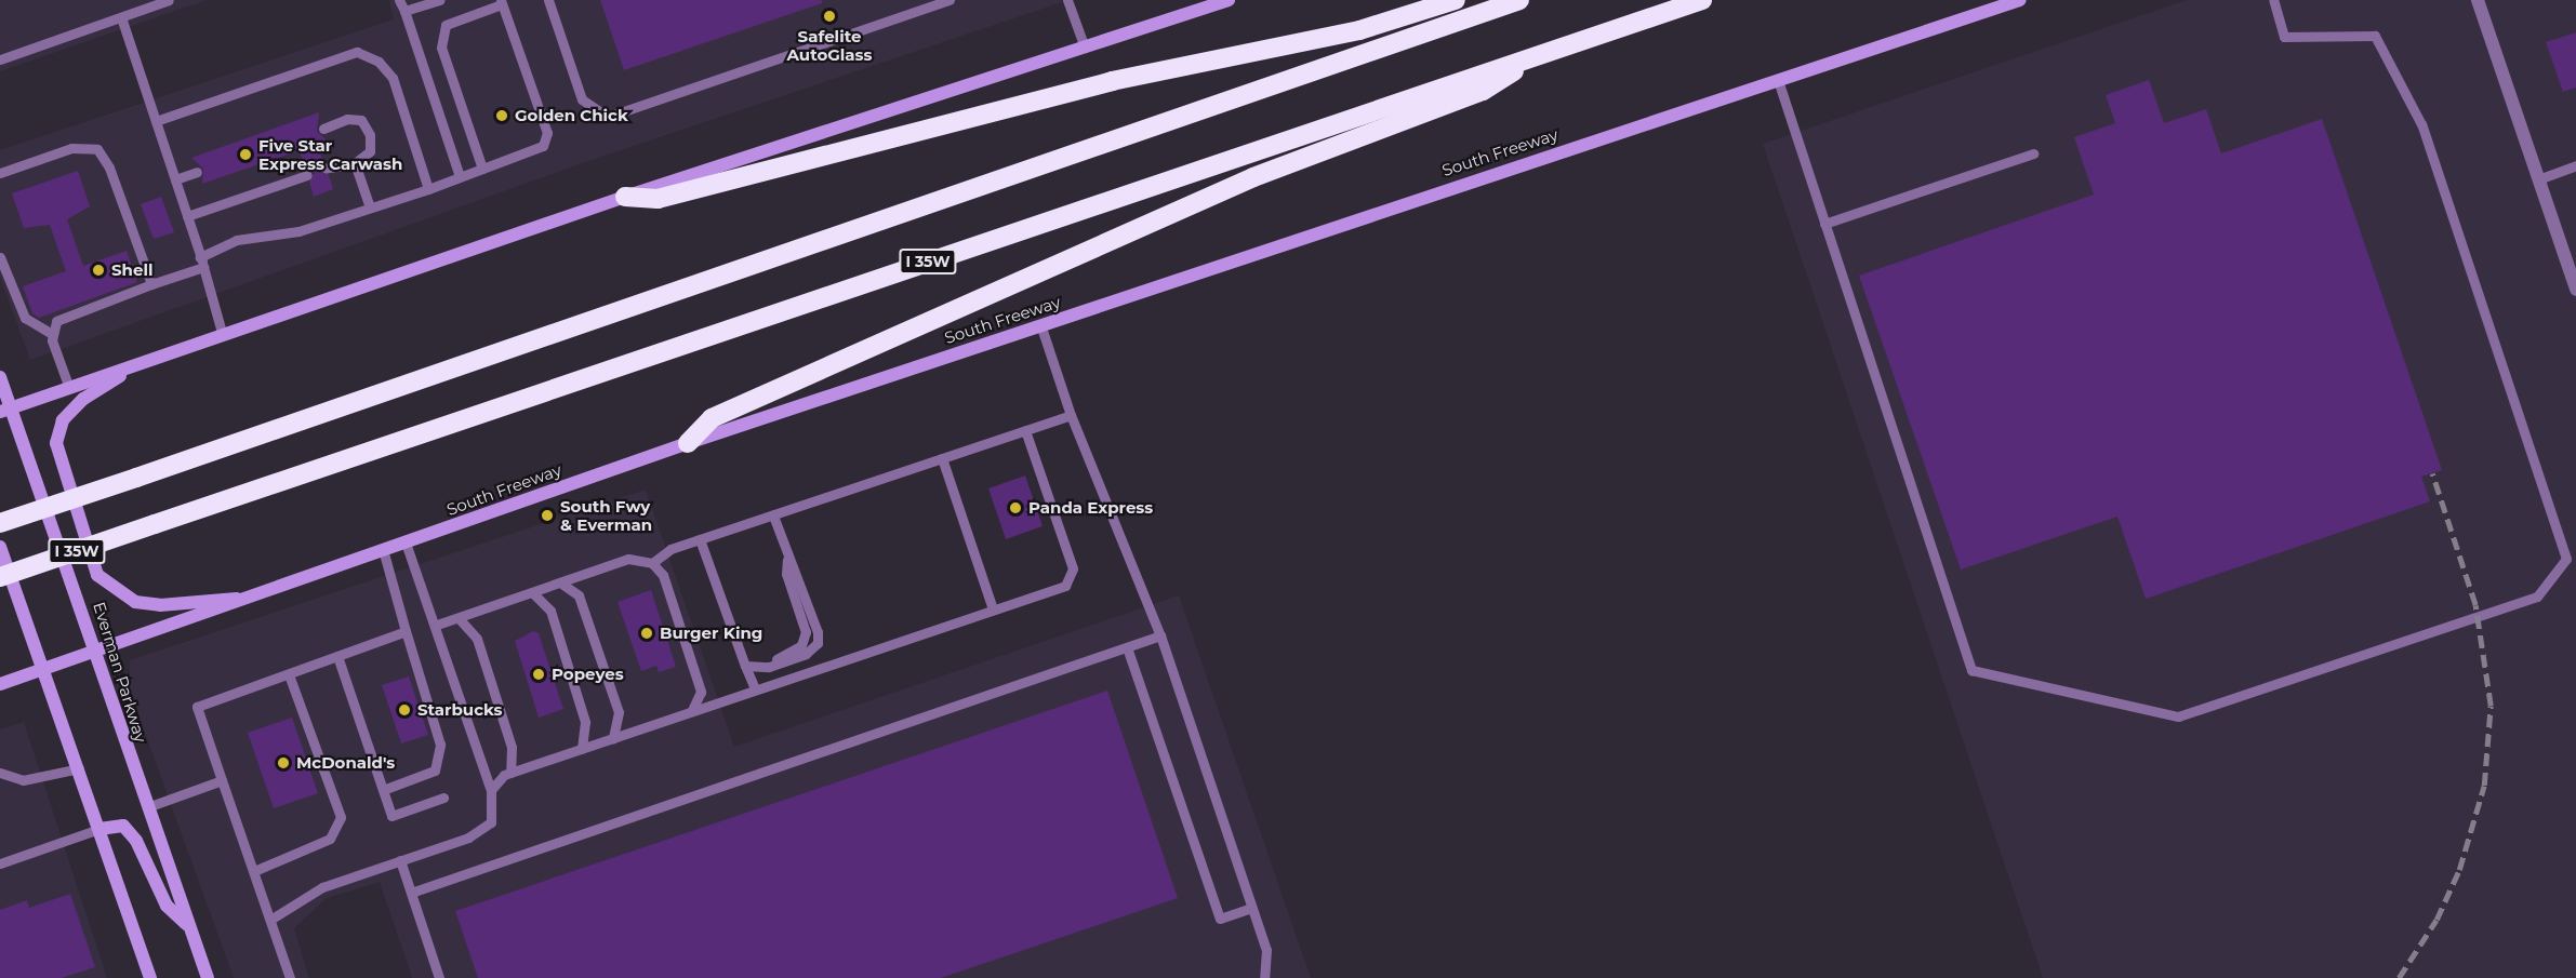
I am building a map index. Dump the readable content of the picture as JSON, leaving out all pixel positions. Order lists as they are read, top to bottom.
{
  "streets": {
    "highway": ["I 35W"],
    "main road": ["South Freeway", "Everman Parkway"]
  },
  "crossings": [
    ["South Freeway", "Everman Parkway"]
  ],
  "places": [
    "Safelite AutoGlass",
    "Golden Chick",
    "Five Star Express Carwash",
    "Shell",
    "Panda Express",
    "South Fwy & Everman",
    "Burger King",
    "Popeyes",
    "Starbucks",
    "McDonald's"
  ]
}
